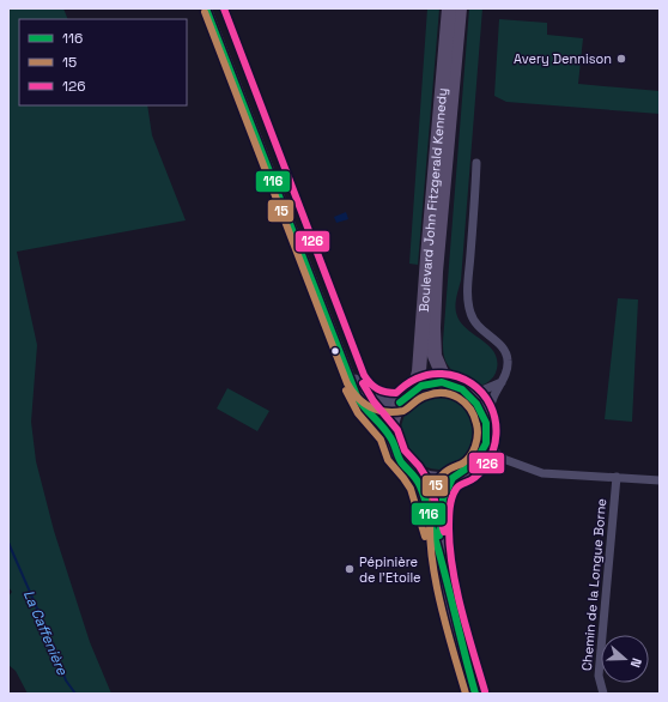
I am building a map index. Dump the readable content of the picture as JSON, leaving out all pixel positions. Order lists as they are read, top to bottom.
{
  "streets": {
    "main road": ["Boulevard John Fitzgerald Kennedy"],
    "street": ["Chemin de la Longue Borne"]
  },
  "water": ["La Caffenière"],
  "places": ["Avery Dennison", "Pépinière de l'Etoile"],
  "lines": ["transit line 116", "transit line 126", "transit line 15"],
  "legend": ["116", "15", "126"],
  "north": "right"
}
